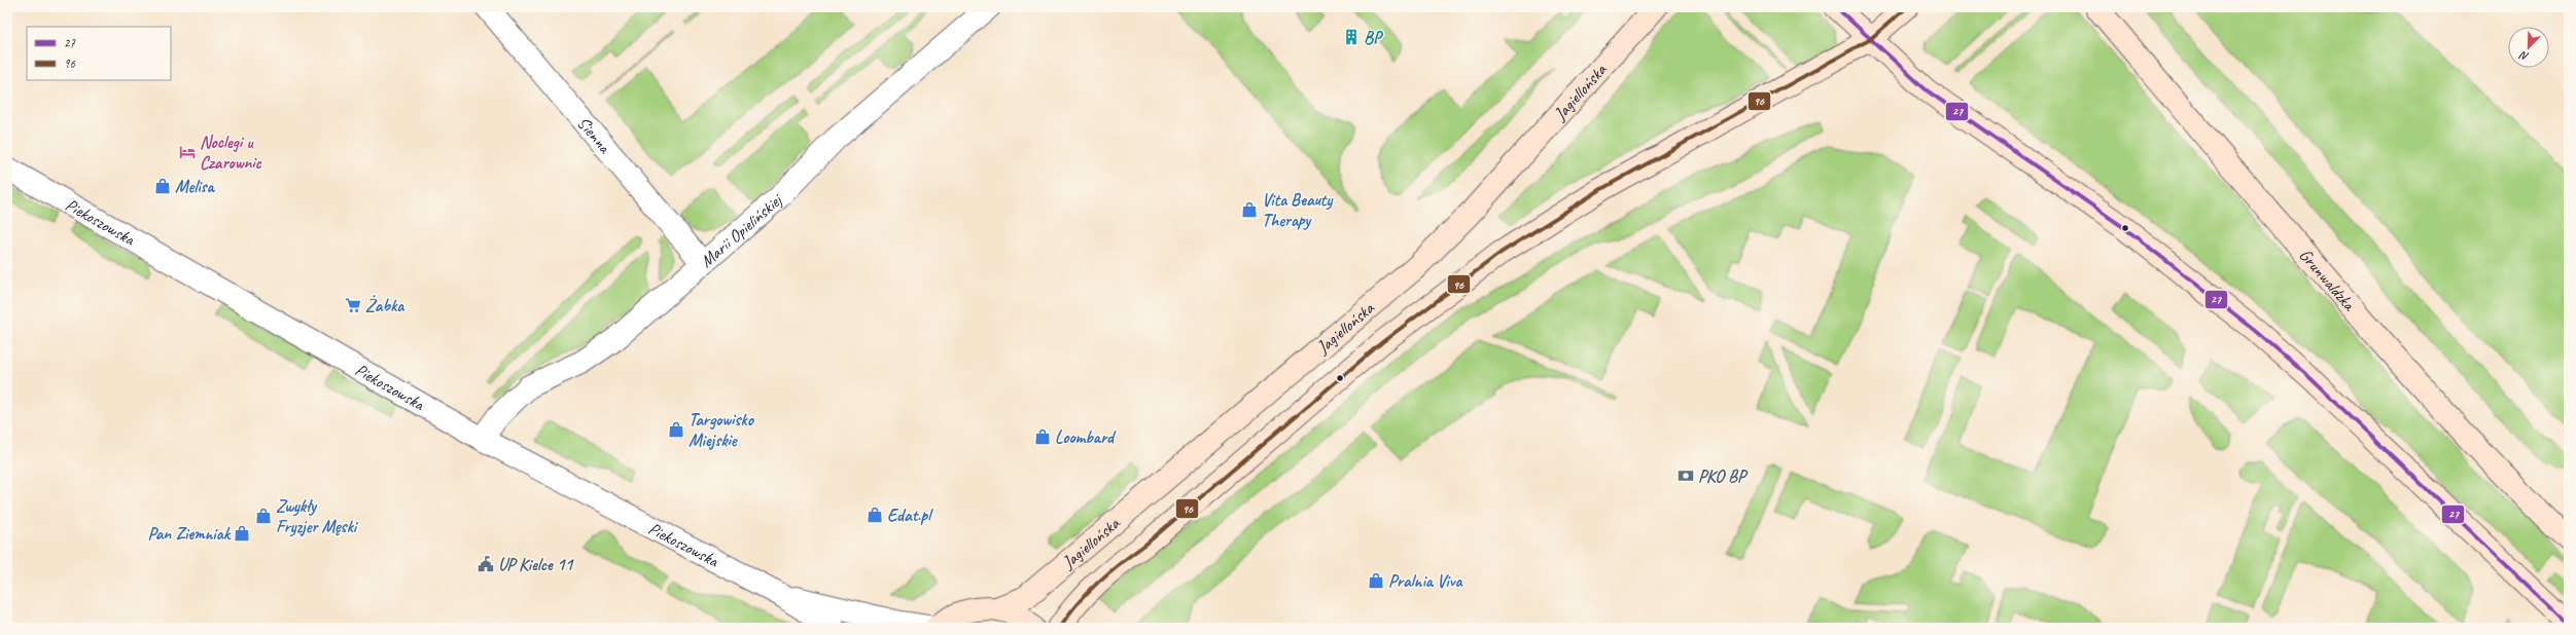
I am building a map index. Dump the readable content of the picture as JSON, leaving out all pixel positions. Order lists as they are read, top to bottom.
{
  "streets": {
    "street": [
      "Jagiellońska",
      "Sienna",
      "Piekoszowska",
      "Marii Opielińskiej",
      "Grunwaldzka"
    ]
  },
  "crossings": [
    ["Jagiellońska", "Piekoszowska"],
    ["Sienna", "Marii Opielińskiej"],
    ["Piekoszowska", "Marii Opielińskiej"]
  ],
  "places": {
    "building": ["BP"],
    "hotel": ["Noclegi u Czarownic"],
    "shop": [
      "Melisa",
      "Vita Beauty Therapy",
      "Targowisko Miejskie",
      "Loombard",
      "Edat.pl",
      "Zwykły Fryzjer Męski",
      "Pan Ziemniak",
      "Pralnia Viva"
    ],
    "supermarket": ["Żabka"],
    "bank": ["PKO BP"],
    "public building": ["UP Kielce 11"]
  },
  "lines": ["transit line 27", "transit line 96"],
  "legend": ["27", "96"],
  "north": "bottom left"
}
